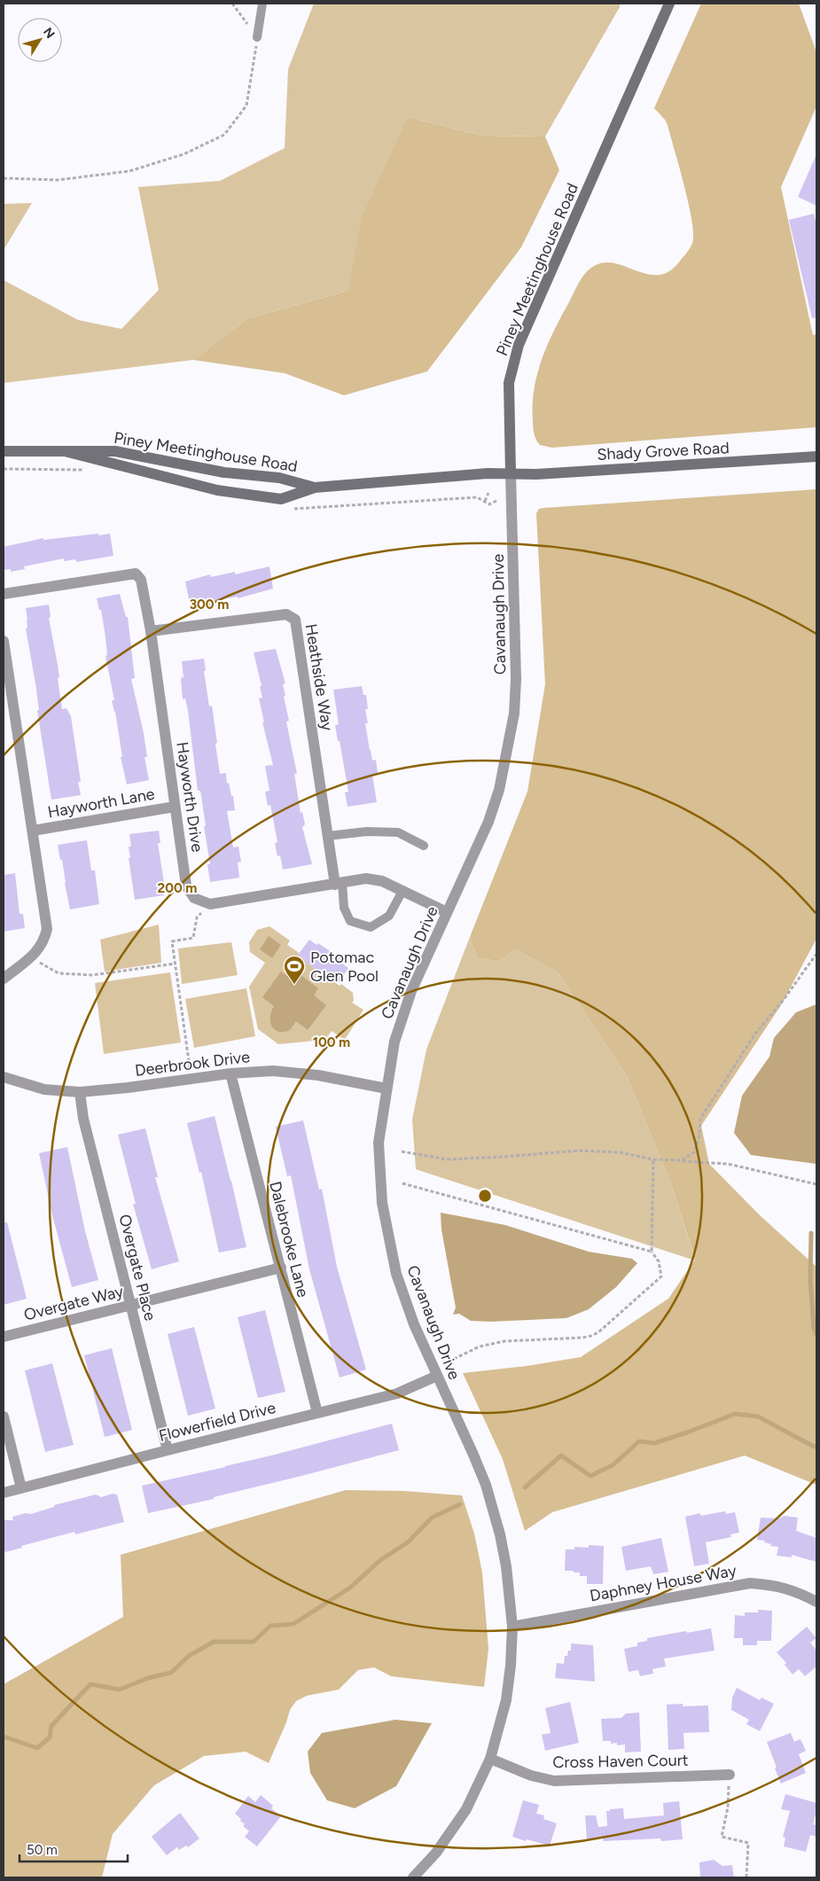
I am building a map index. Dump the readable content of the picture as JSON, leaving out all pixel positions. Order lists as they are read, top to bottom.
{
  "streets": {
    "main road": ["Piney Meetinghouse Road", "Shady Grove Road"],
    "street": [
      "Cavanaugh Drive",
      "Heathside Way",
      "Hayworth Drive",
      "Hayworth Lane",
      "Deerbrook Drive",
      "Dalebrooke Lane",
      "Overgate Place",
      "Overgate Way",
      "Flowerfield Drive",
      "Daphney House Way",
      "Cross Haven Court"
    ]
  },
  "crossings": [
    ["Piney Meetinghouse Road", "Shady Grove Road"],
    ["Piney Meetinghouse Road", "Cavanaugh Drive"],
    ["Shady Grove Road", "Cavanaugh Drive"],
    ["Cavanaugh Drive", "Deerbrook Drive"],
    ["Cavanaugh Drive", "Flowerfield Drive"],
    ["Cavanaugh Drive", "Daphney House Way"],
    ["Cavanaugh Drive", "Cross Haven Court"],
    ["Heathside Way", "Hayworth Drive"],
    ["Hayworth Drive", "Hayworth Lane"],
    ["Deerbrook Drive", "Dalebrooke Lane"],
    ["Deerbrook Drive", "Overgate Place"],
    ["Dalebrooke Lane", "Overgate Way"],
    ["Dalebrooke Lane", "Flowerfield Drive"],
    ["Overgate Place", "Overgate Way"],
    ["Overgate Place", "Flowerfield Drive"]
  ],
  "places": {
    "sports": ["Potomac Glen Pool"]
  },
  "scale_bar": "50 m",
  "north": "top right",
  "rings": ["300 m", "200 m", "100 m"]
}
